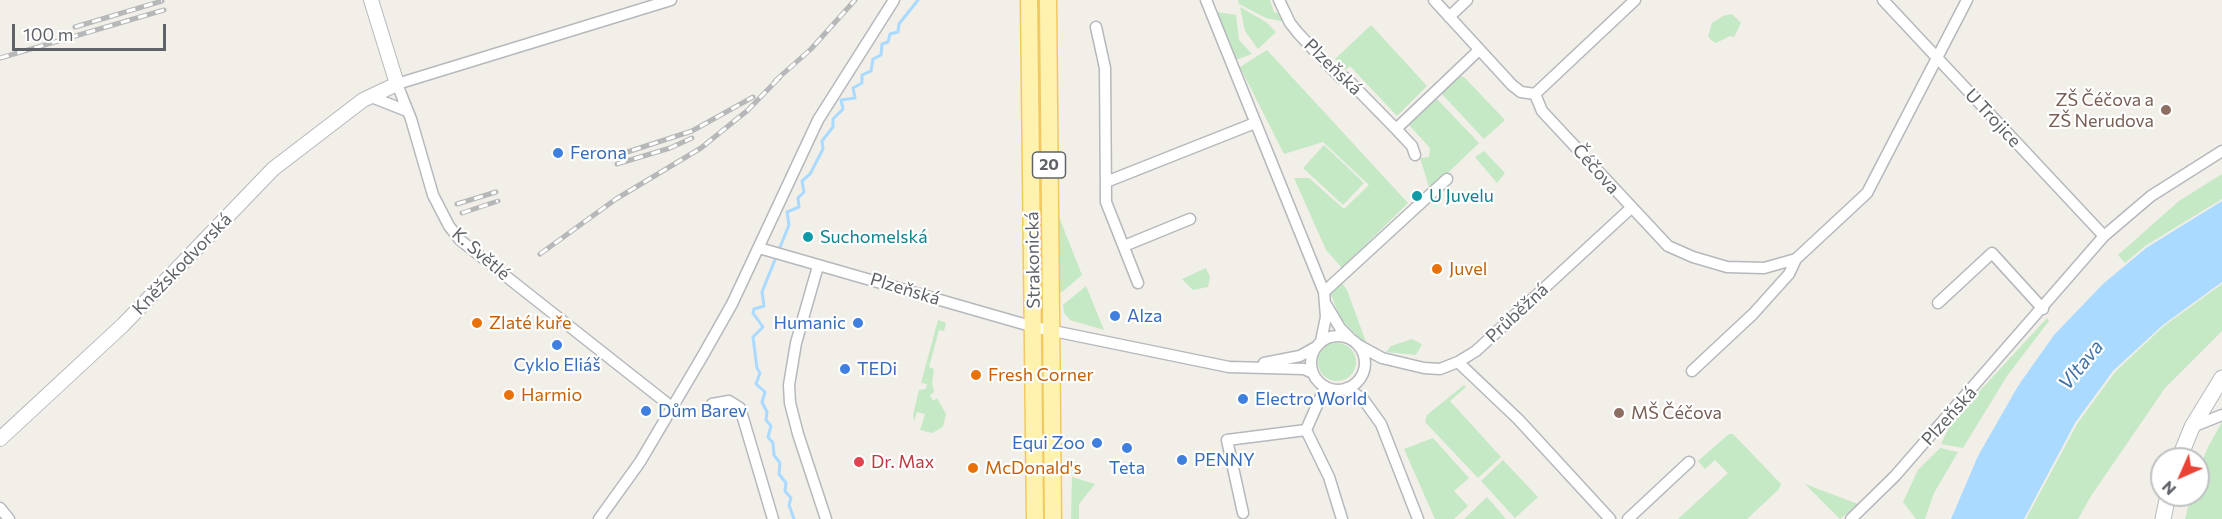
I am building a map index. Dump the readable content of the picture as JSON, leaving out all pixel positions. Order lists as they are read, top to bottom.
{
  "streets": {
    "main road": ["20", "Strakonická"],
    "street": [
      "Plzeňská",
      "U Trojice",
      "Čéčova",
      "K. Světlé",
      "Kněžskodvorská",
      "Průběžná"
    ]
  },
  "crossings": [
    ["Plzeňská", "U Trojice"],
    ["Plzeňská", "Strakonická"],
    ["U Trojice", "Čéčova"],
    ["Čéčova", "Průběžná"],
    ["K. Světlé", "Kněžskodvorská"]
  ],
  "water": ["Vltava"],
  "places": [
    "ZŠ Čéčova a ZŠ Nerudova",
    "Ferona",
    "U Juvelu",
    "Suchomelská",
    "Juvel",
    "Alza",
    "Zlaté kuře",
    "Humanic",
    "Cyklo Eliáš",
    "TEDi",
    "Fresh Corner",
    "Harmio",
    "Electro World",
    "Dům Barev",
    "MŠ Čéčova",
    "Equi Zoo",
    "Teta",
    "PENNY",
    "Dr. Max",
    "McDonald's"
  ],
  "scale_bar": "100 m",
  "north": "bottom left"
}
